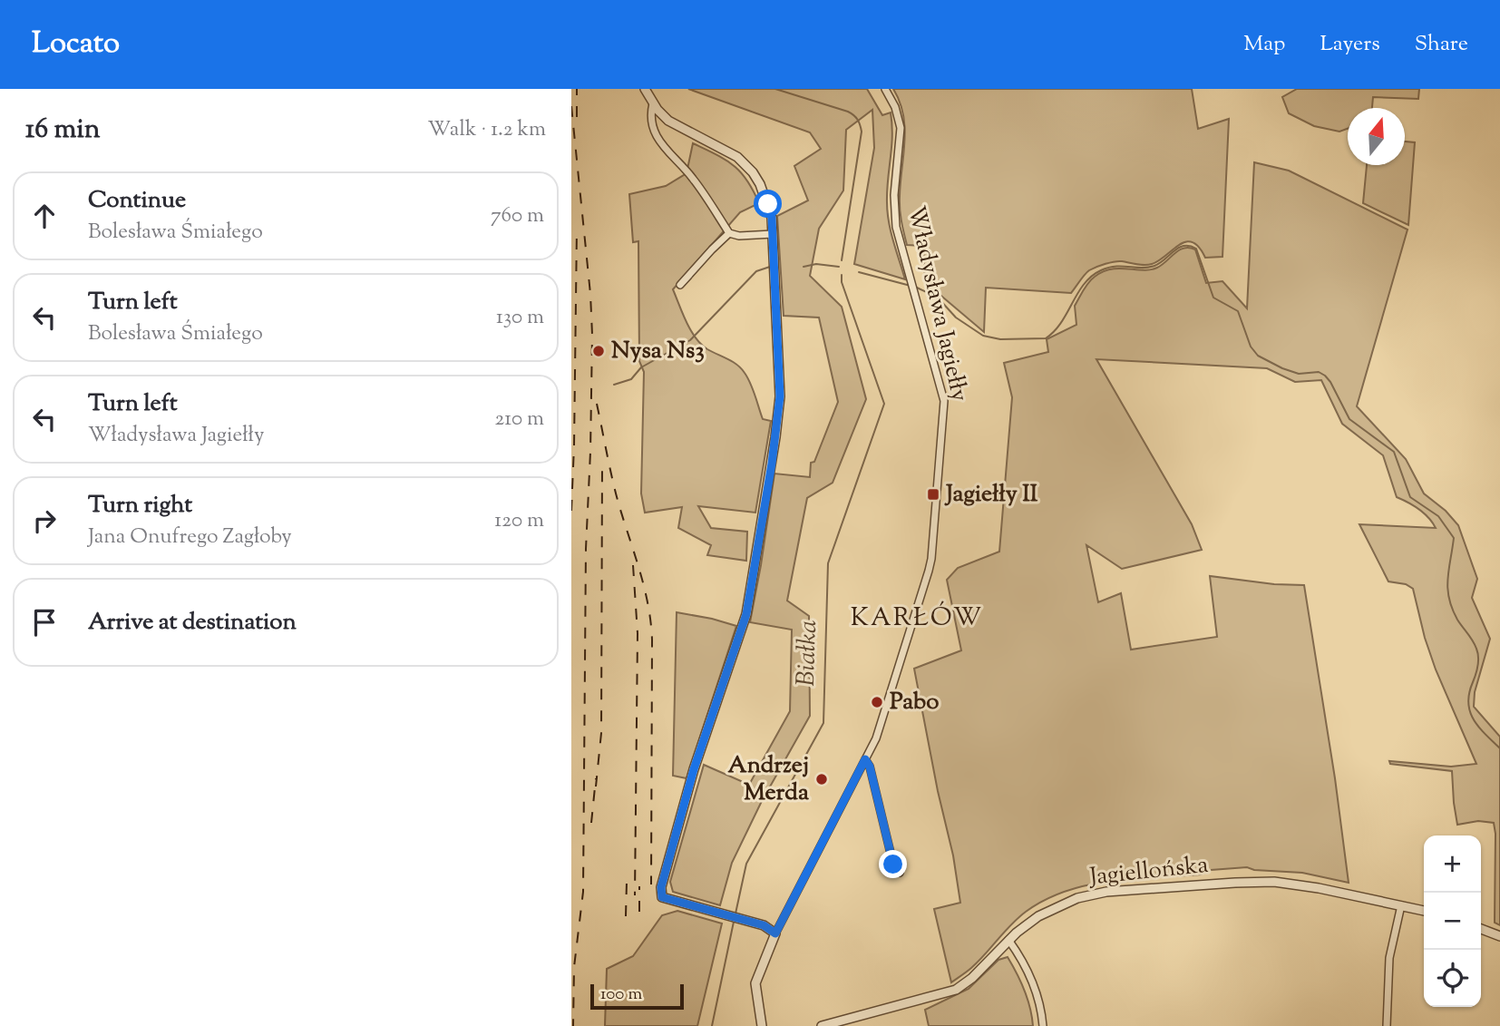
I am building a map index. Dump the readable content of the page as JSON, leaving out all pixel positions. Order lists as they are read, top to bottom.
{
  "streets": {
    "street": ["Władysława Jagiełły", "Jagiellońska"]
  },
  "districts": ["KARŁÓW"],
  "water": ["Białka"],
  "places": {
    "other": ["Nysa Ns3", "Pabo", "Andrzej Merda"],
    "transit": ["Jagiełły II"]
  },
  "scale_bar": "100 m",
  "north": "top",
  "page": {
    "header": "Locato",
    "nav": ["Map", "Layers", "Share"],
    "heading": ["16 min", "Walk · 1.2 km"],
    "list": [
      ["Continue", "Bolesława Śmiałego", "760 m"],
      ["Turn left", "Bolesława Śmiałego", "130 m"],
      ["Turn left", "Władysława Jagiełły", "210 m"],
      ["Turn right", "Jana Onufrego Zagłoby", "120 m"],
      "Arrive at destination"
    ],
    "map_buttons": ["+", "−"],
    "scale": "100 m"
  }
}
